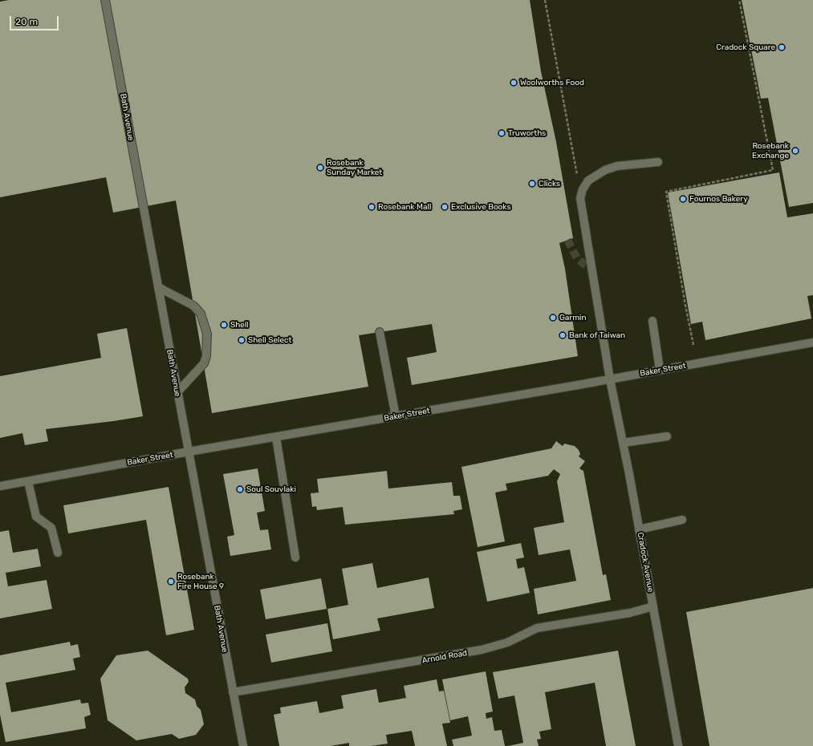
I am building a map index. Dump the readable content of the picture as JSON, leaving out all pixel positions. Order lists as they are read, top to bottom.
{
  "streets": {
    "street": [
      "Bath Avenue",
      "Baker Street",
      "Cradock Avenue",
      "Arnold Road"
    ]
  },
  "crossings": [
    ["Bath Avenue", "Baker Street"],
    ["Bath Avenue", "Arnold Road"],
    ["Baker Street", "Cradock Avenue"],
    ["Cradock Avenue", "Arnold Road"]
  ],
  "places": [
    "Cradock Square",
    "Woolworths Food",
    "Truworths",
    "Rosebank Exchange",
    "Rosebank Sunday Market",
    "Clicks",
    "Fournos Bakery",
    "Rosebank Mall",
    "Exclusive Books",
    "Garmin",
    "Shell",
    "Bank of Taiwan",
    "Shell Select",
    "Soul Souvlaki",
    "Rosebank Fire House 9"
  ],
  "scale_bar": "20 m"
}
